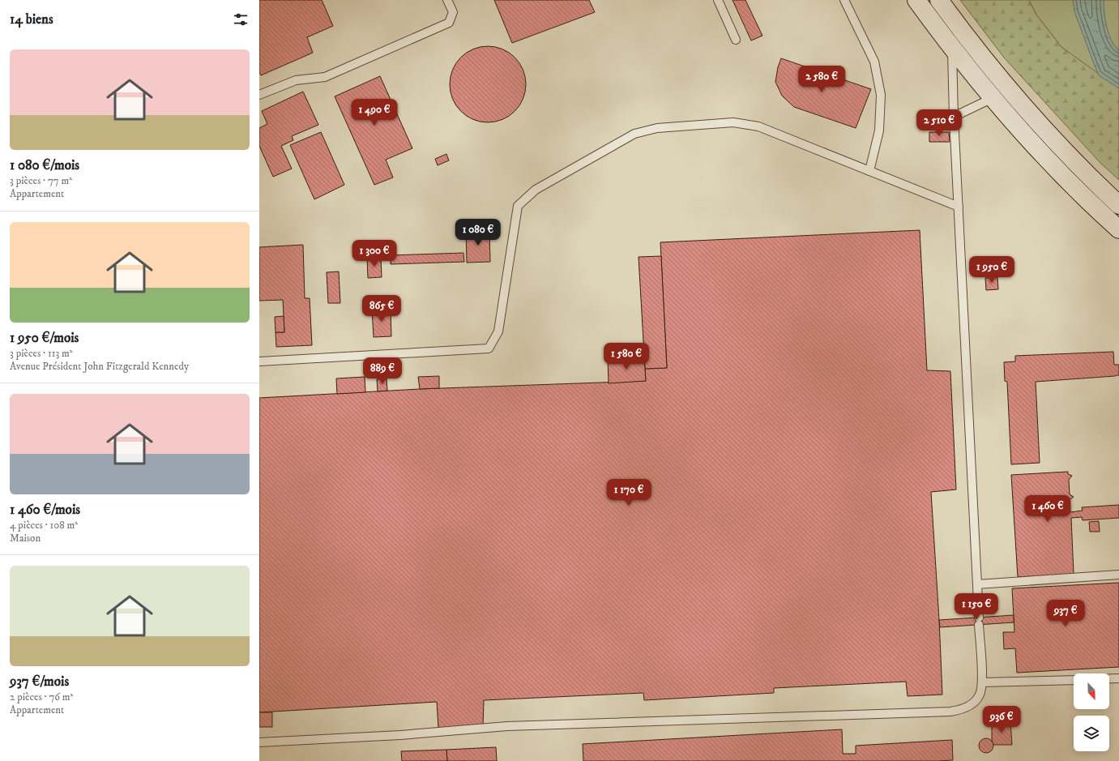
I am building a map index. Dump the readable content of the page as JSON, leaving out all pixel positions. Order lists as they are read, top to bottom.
{
  "north": "bottom right",
  "page": {
    "heading": "14 biens",
    "list": [
      {
        "name": "1 080 €/mois",
        "note": "3 pièces · 77 m² · Appartement"
      },
      {
        "name": "1 950 €/mois",
        "note": "3 pièces · 113 m² · Avenue Président John Fitzgerald Kennedy"
      },
      {
        "name": "1 460 €/mois",
        "note": "4 pièces · 108 m² · Maison"
      },
      {
        "name": "937 €/mois",
        "note": "2 pièces · 76 m² · Appartement"
      }
    ],
    "price": [
      "2 580 €",
      "1 490 €",
      "2 510 €",
      "1 080 €",
      "1 300 €",
      "1 950 €",
      "865 €",
      "1 580 €",
      "889 €",
      "1 170 €",
      "1 460 €",
      "1 150 €",
      "937 €",
      "936 €"
    ]
  }
}
